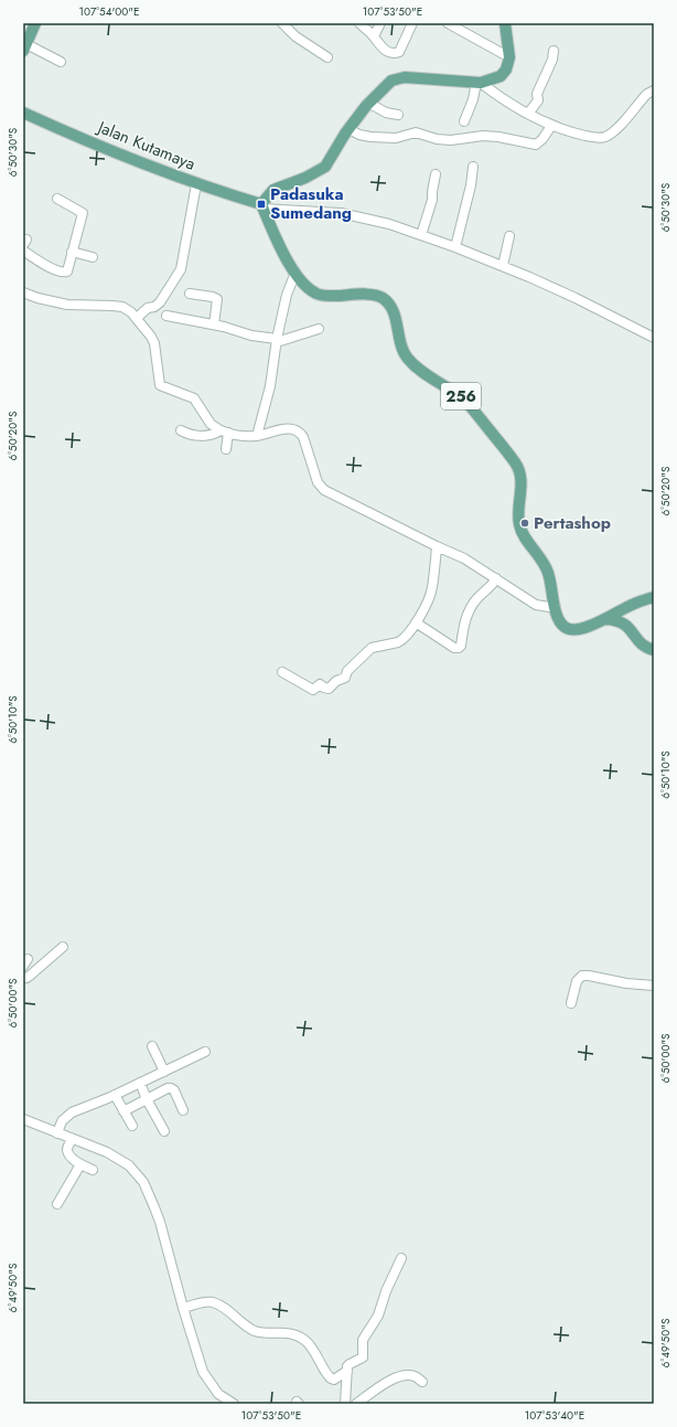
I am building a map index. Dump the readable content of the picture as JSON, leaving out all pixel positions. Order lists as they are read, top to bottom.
{
  "streets": {
    "main road": ["Jalan Kutamaya", "256"]
  },
  "crossings": [
    ["Jalan Kutamaya", "256"]
  ],
  "places": {
    "transit": ["Padasuka Sumedang"],
    "other": ["Pertashop"]
  },
  "coordinates": [
    "107°54'00\"E",
    "107°53'50\"E",
    "6°50'30\"S",
    "6°50'20\"S",
    "6°50'10\"S",
    "6°50'00\"S",
    "6°49'50\"S",
    "107°53'40\"E"
  ]
}
